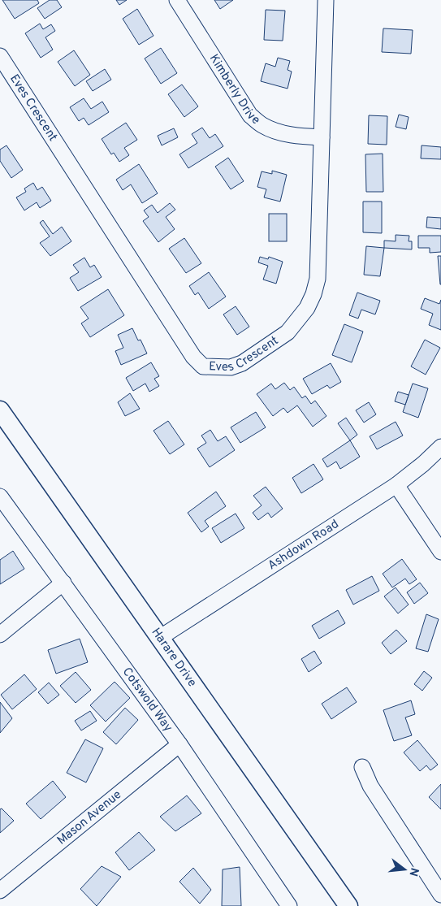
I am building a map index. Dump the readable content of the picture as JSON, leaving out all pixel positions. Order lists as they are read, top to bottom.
{
  "streets": {
    "main road": ["Harare Drive"],
    "street": [
      "Kimberly Drive",
      "Eves Crescent",
      "Ashdown Road",
      "Cotswold Way",
      "Mason Avenue"
    ]
  },
  "crossings": [
    ["Kimberly Drive", "Eves Crescent"],
    ["Ashdown Road", "Harare Drive"],
    ["Cotswold Way", "Mason Avenue"]
  ],
  "north": "right"
}
